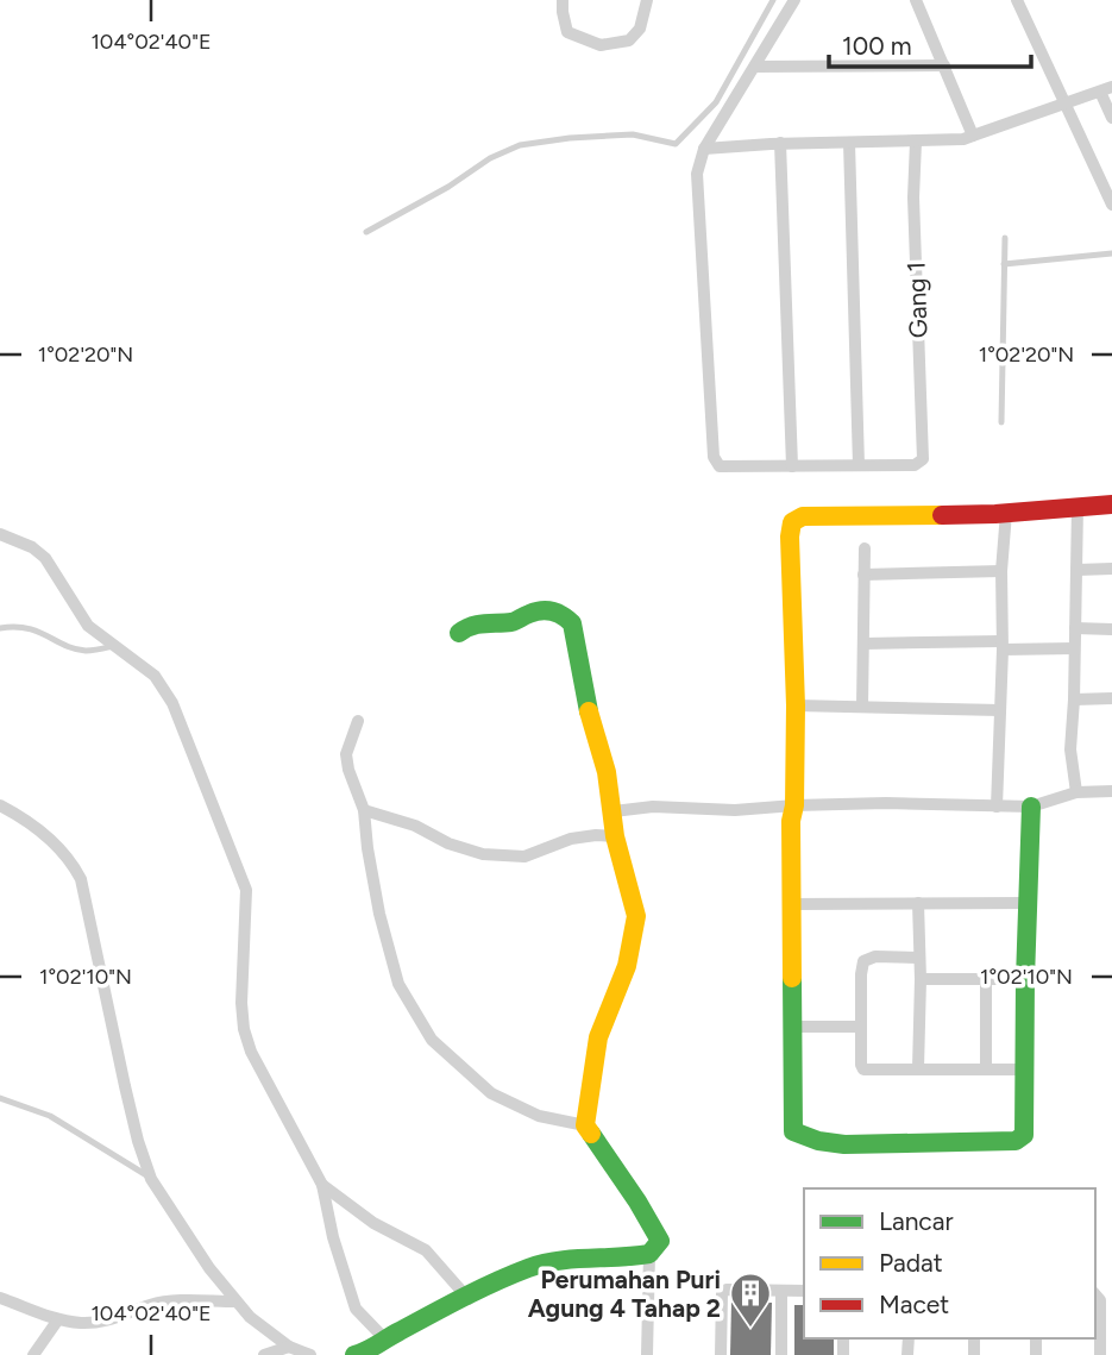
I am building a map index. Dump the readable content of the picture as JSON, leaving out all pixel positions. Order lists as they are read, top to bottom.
{
  "streets": {
    "street": ["Gang 1"]
  },
  "places": {
    "building": ["Perumahan Puri Agung 4 Tahap 2"]
  },
  "legend": ["Lancar", "Padat", "Macet"],
  "scale_bar": "100 m",
  "coordinates": ["104°02'40\"E", "1°02'20\"N", "1°02'10\"N"]
}
